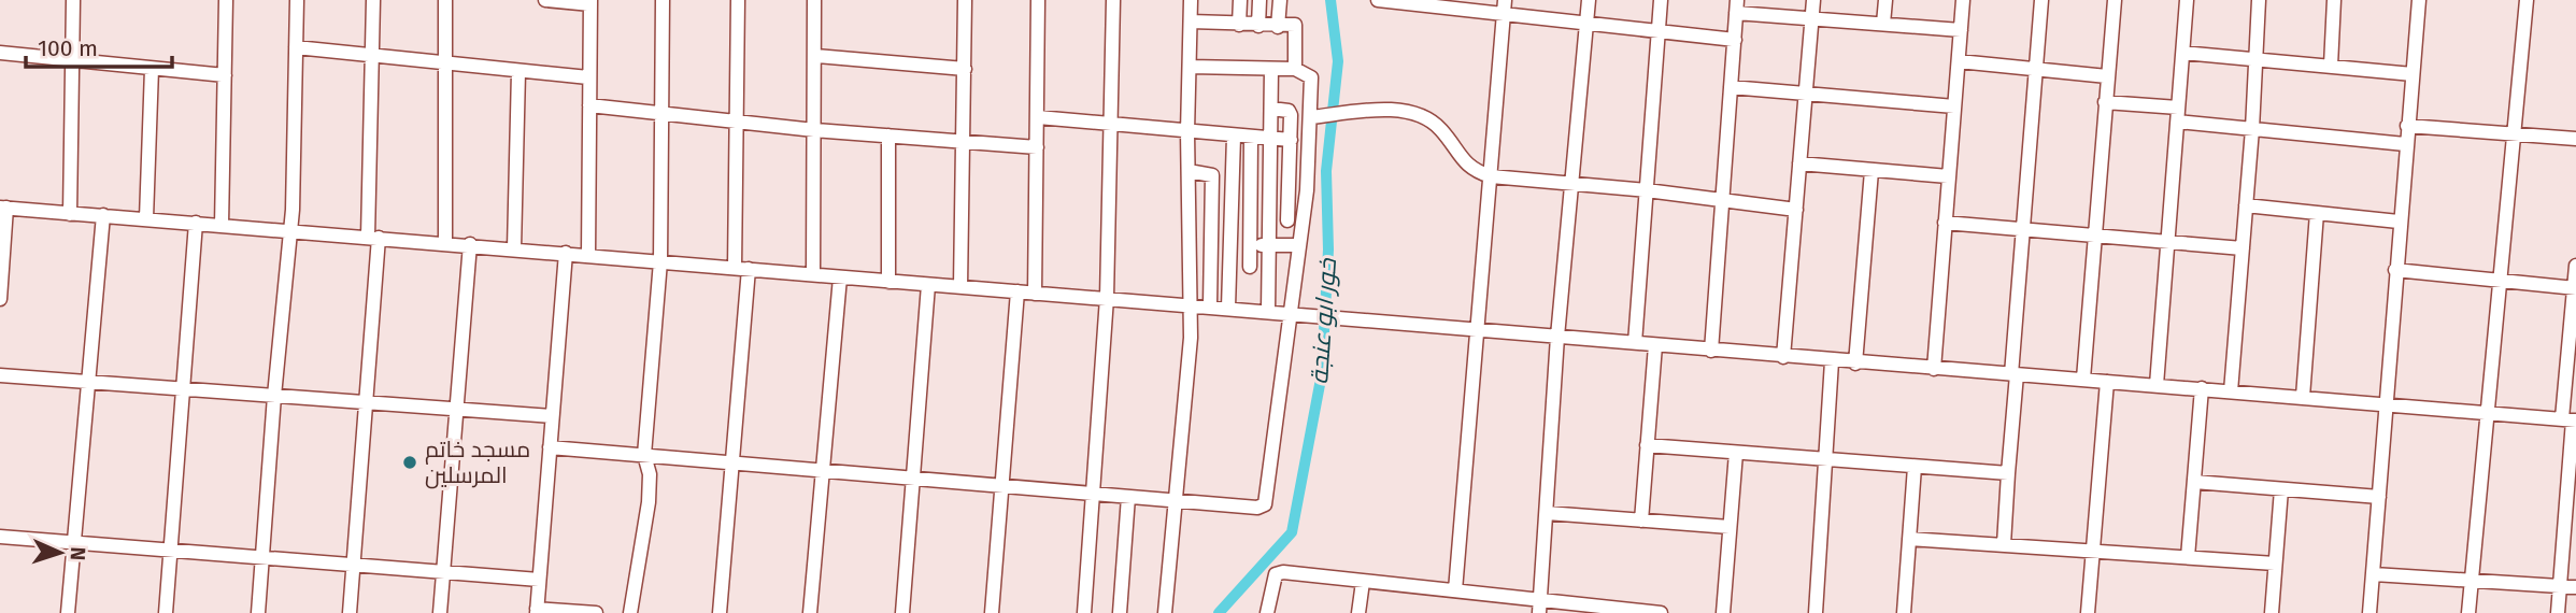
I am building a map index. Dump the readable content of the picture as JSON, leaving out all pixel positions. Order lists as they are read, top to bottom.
{
  "water": ["خور ابو عنجة"],
  "places": ["مسجد خاتم المرسلين"],
  "scale_bar": "100 m",
  "north": "right"
}
